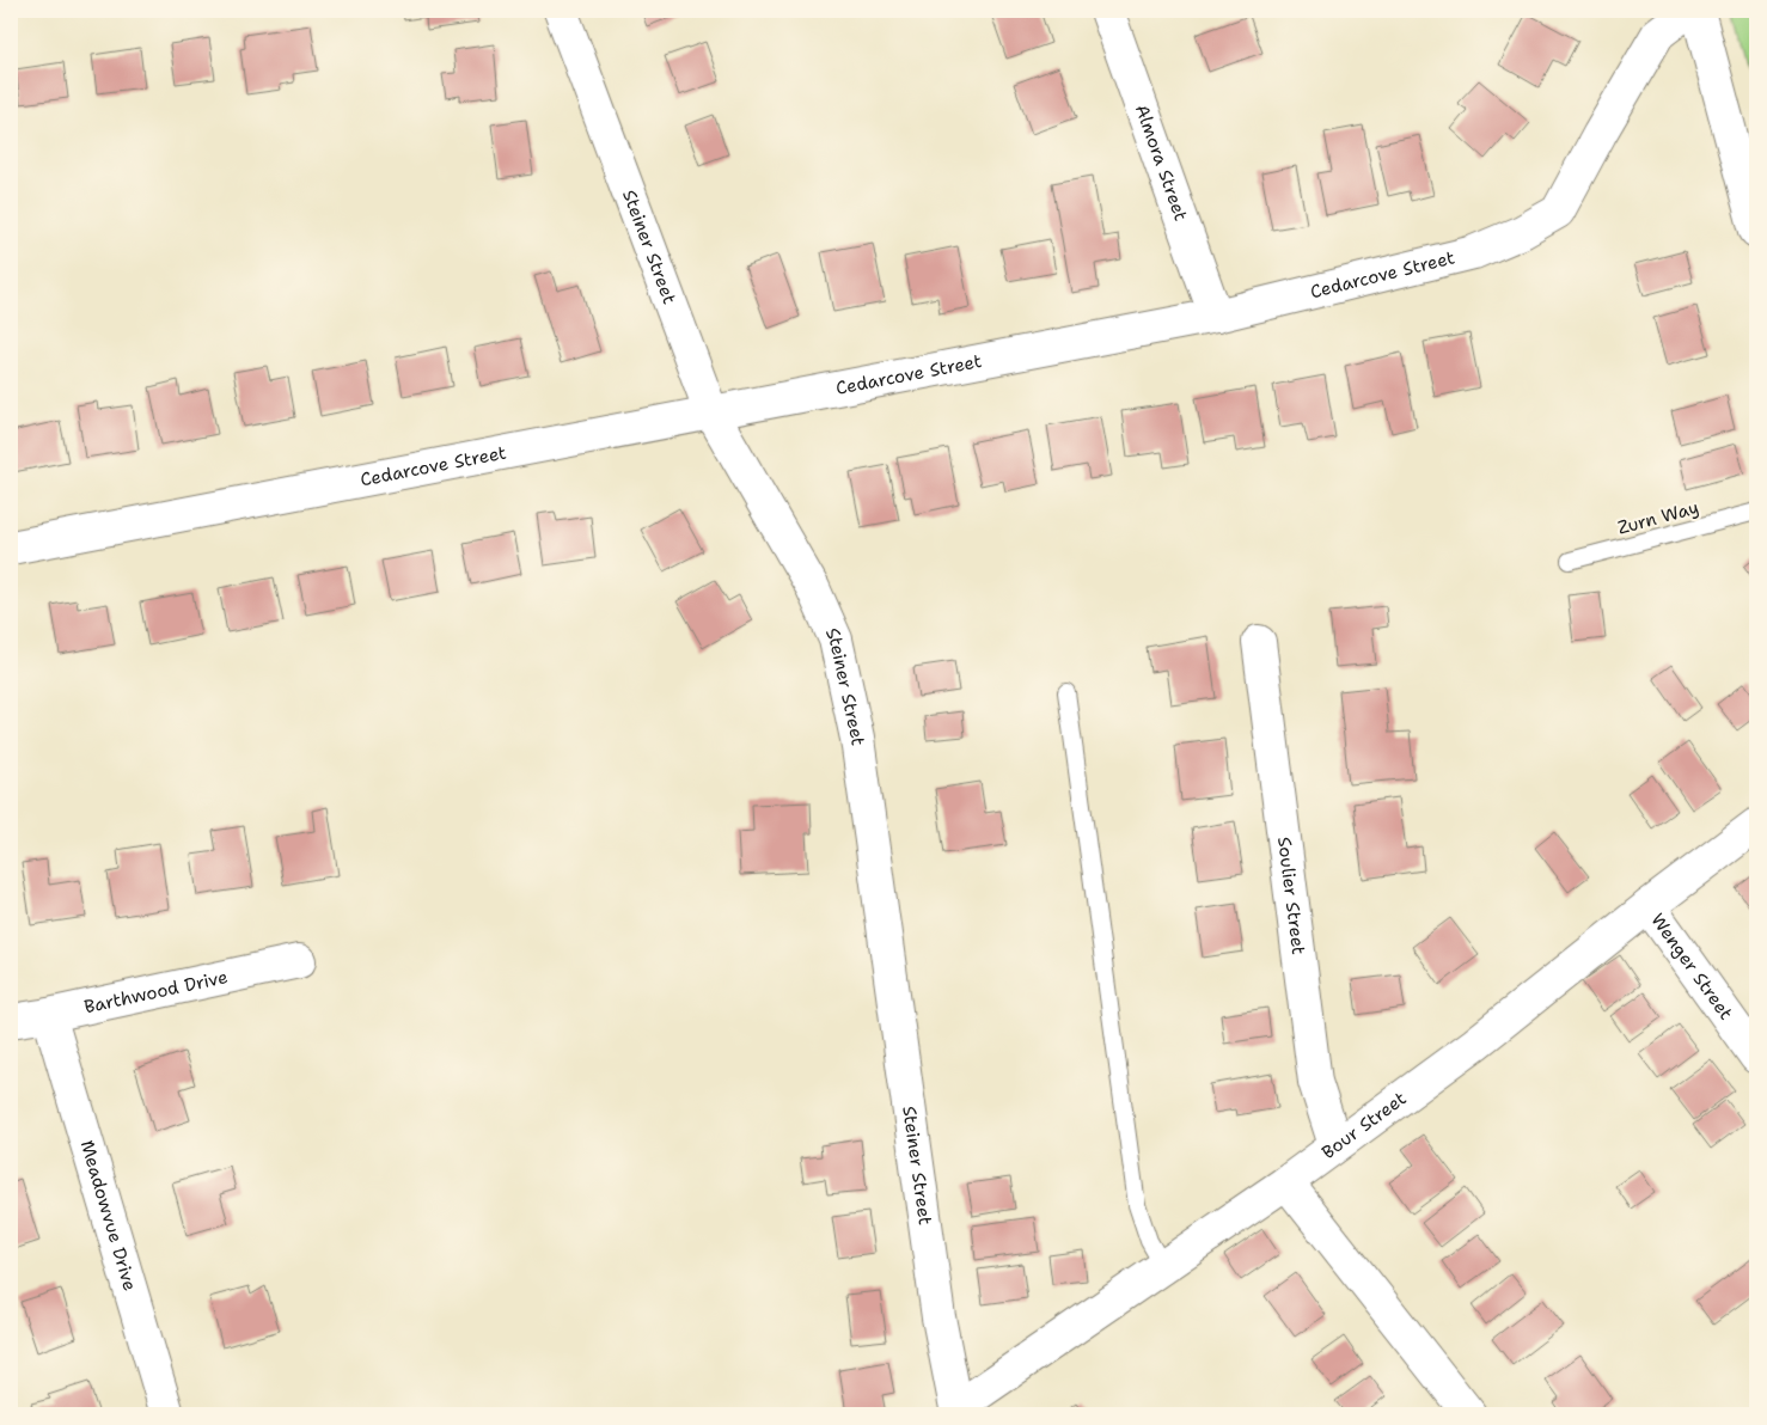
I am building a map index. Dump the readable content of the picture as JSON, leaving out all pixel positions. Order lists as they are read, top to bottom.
{
  "streets": {
    "street": [
      "Almora Street",
      "Steiner Street",
      "Cedarcove Street",
      "Soulier Street",
      "Wenger Street",
      "Barthwood Drive",
      "Bour Street",
      "Meadowvue Drive"
    ],
    "lane": ["Zurn Way"]
  },
  "crossings": [
    ["Almora Street", "Cedarcove Street"],
    ["Steiner Street", "Cedarcove Street"],
    ["Steiner Street", "Bour Street"],
    ["Soulier Street", "Bour Street"],
    ["Wenger Street", "Bour Street"],
    ["Barthwood Drive", "Meadowvue Drive"]
  ]
}
